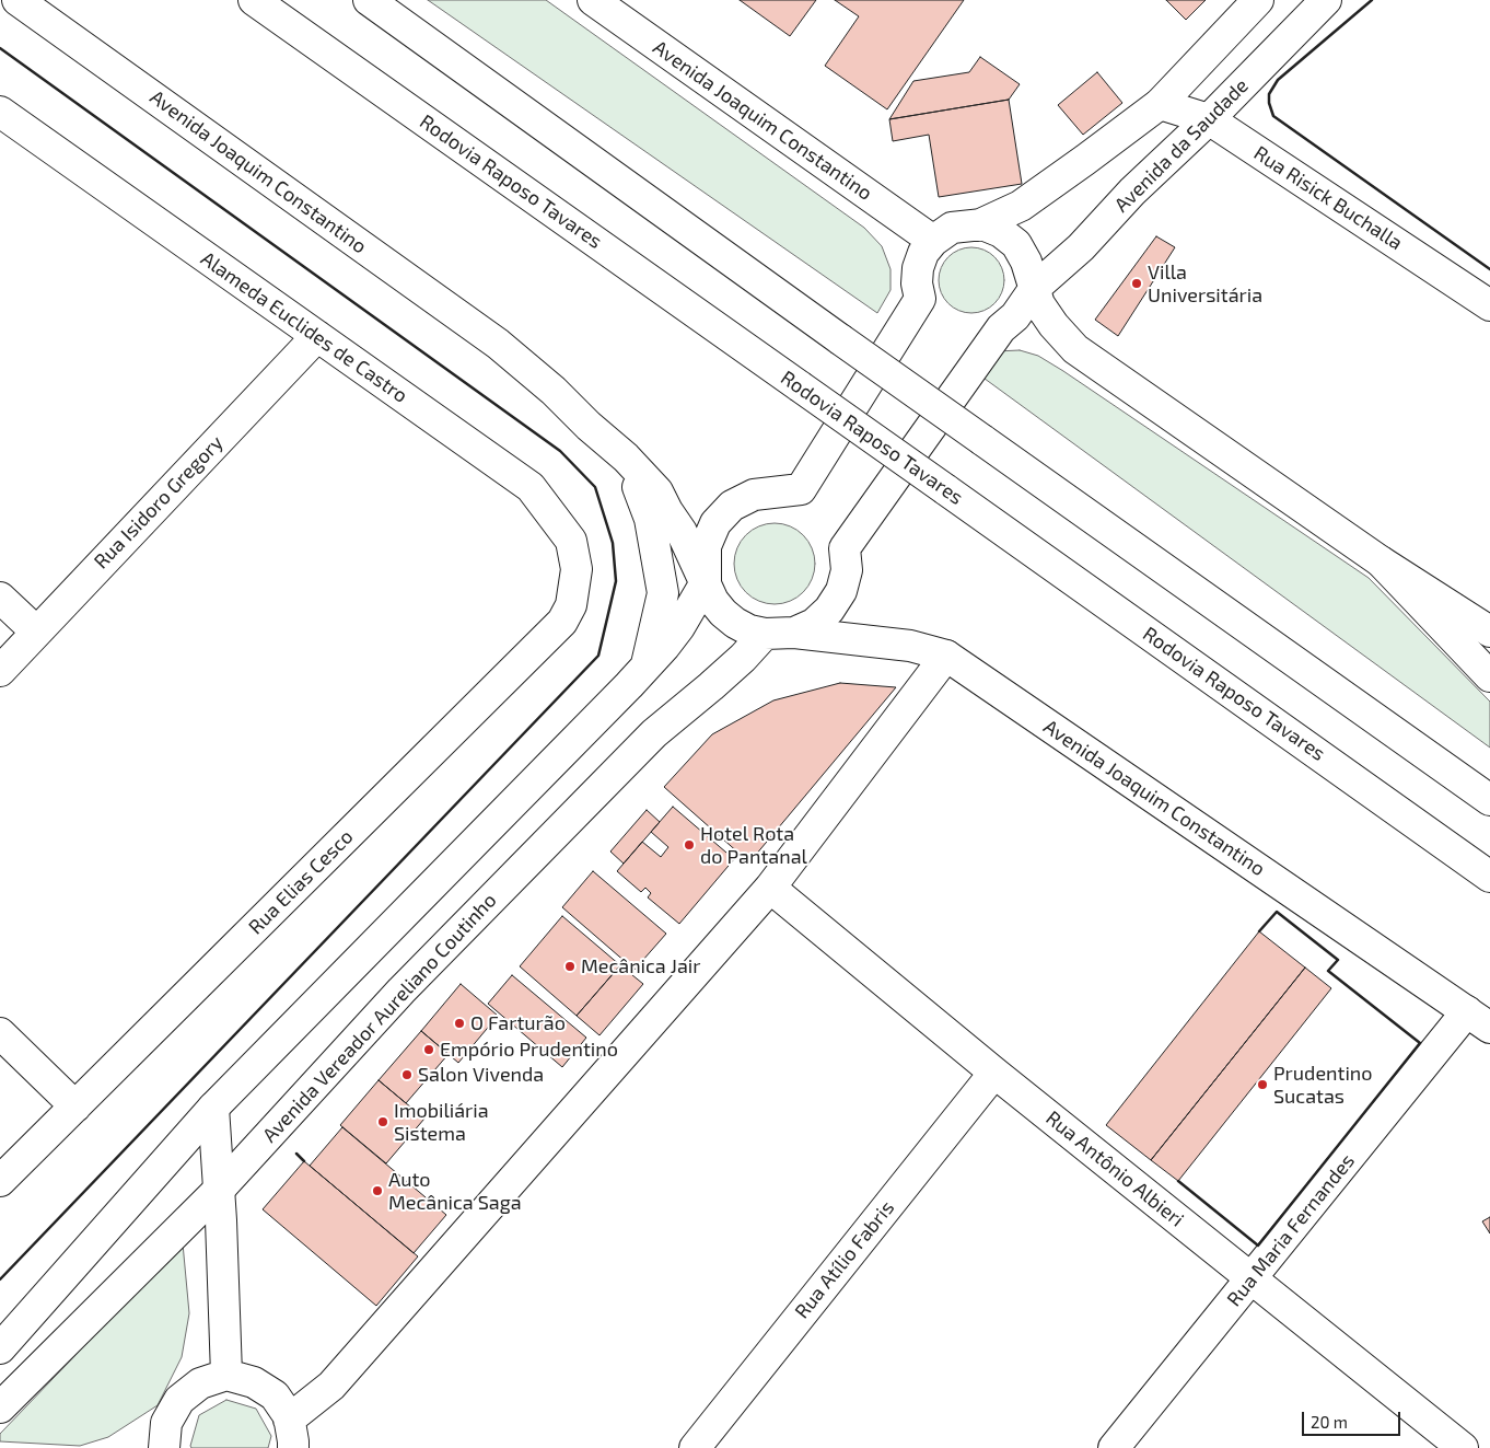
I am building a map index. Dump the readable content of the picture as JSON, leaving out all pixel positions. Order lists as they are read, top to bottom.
{
  "streets": {
    "main road": [
      "Avenida Joaquim Constantino",
      "Avenida da Saudade",
      "Rodovia Raposo Tavares",
      "Rua Risick Buchalla",
      "Alameda Euclides de Castro",
      "Rua Isidoro Gregory",
      "Rua Elias Cesco",
      "Avenida Vereador Aureliano Coutinho",
      "Rua Antônio Albieri",
      "Rua Maria Fernandes",
      "Rua Atílio Fabris"
    ]
  },
  "crossings": [
    ["Avenida Joaquim Constantino", "Avenida Vereador Aureliano Coutinho"],
    ["Avenida Joaquim Constantino", "Rua Maria Fernandes"],
    ["Avenida da Saudade", "Rua Risick Buchalla"],
    ["Avenida da Saudade", "Avenida Vereador Aureliano Coutinho"],
    ["Alameda Euclides de Castro", "Rua Isidoro Gregory"],
    ["Alameda Euclides de Castro", "Rua Elias Cesco"],
    ["Rua Antônio Albieri", "Rua Maria Fernandes"],
    ["Rua Antônio Albieri", "Rua Atílio Fabris"]
  ],
  "places": [
    "Villa Universitária",
    "Hotel Rota do Pantanal",
    "Mecânica Jair",
    "O Farturão",
    "Empório Prudentino",
    "Salon Vivenda",
    "Prudentino Sucatas",
    "Imobiliária Sistema",
    "Auto Mecânica Saga"
  ],
  "scale_bar": "20 m"
}
